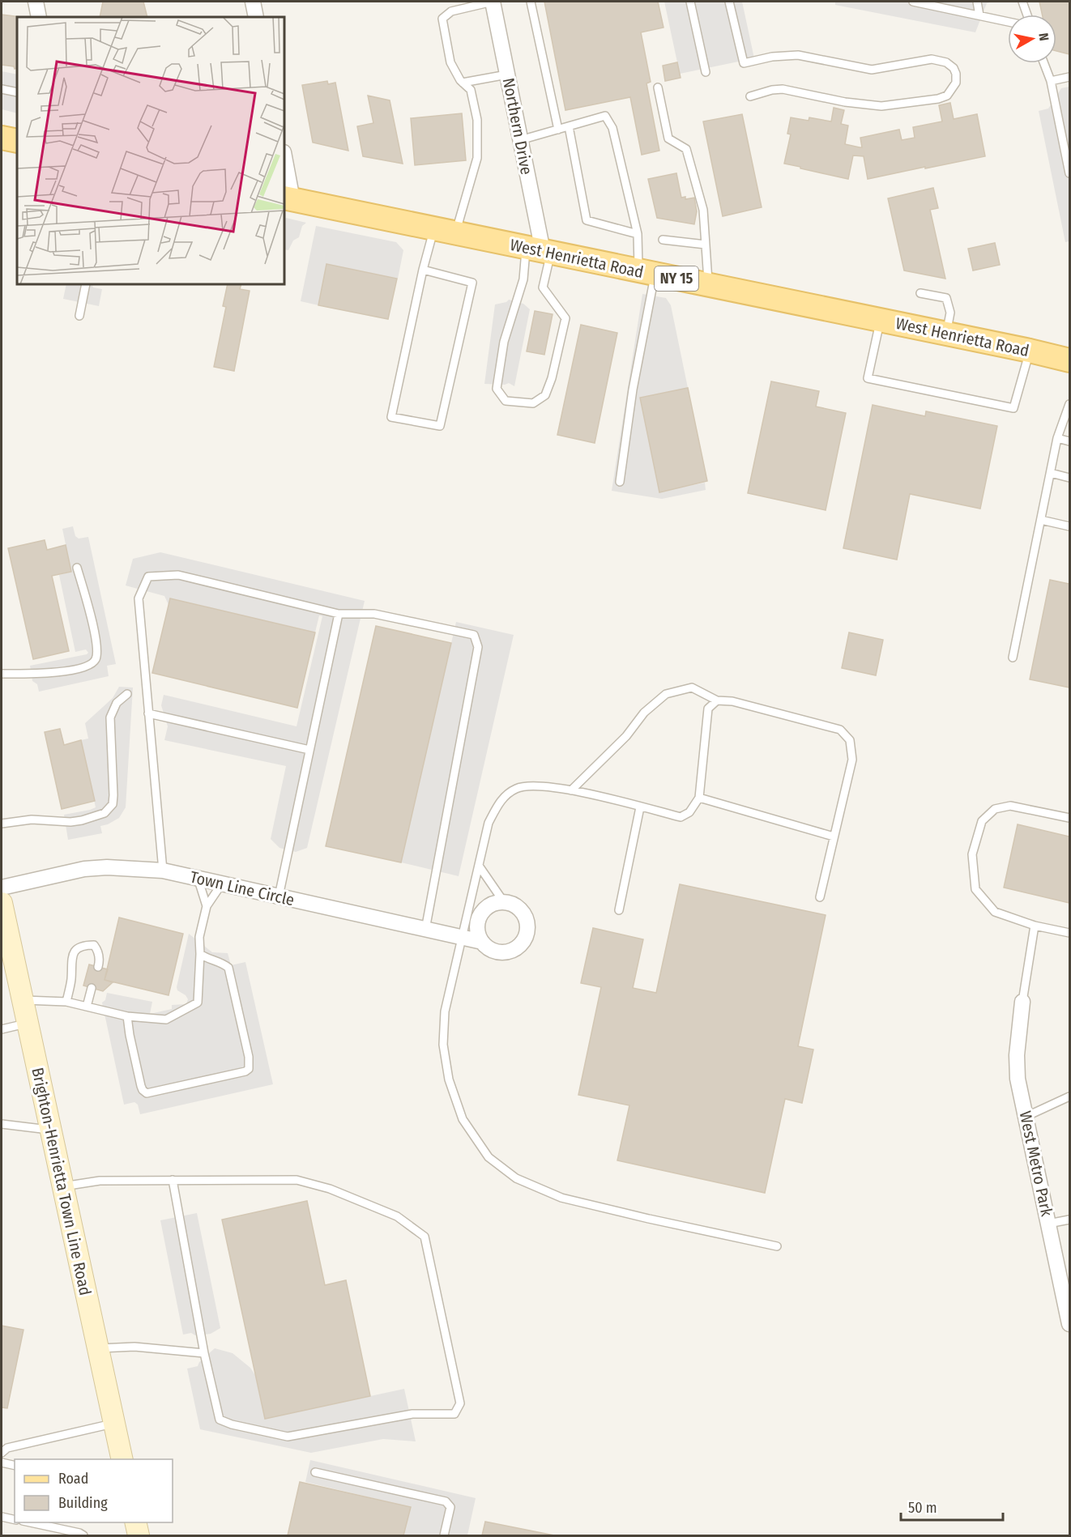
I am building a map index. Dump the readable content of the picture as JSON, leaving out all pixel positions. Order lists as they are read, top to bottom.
{
  "streets": {
    "main road": ["West Henrietta Road", "NY 15"],
    "street": [
      "Northern Drive",
      "Town Line Circle",
      "West Metro Park",
      "Brighton-Henrietta Town Line Road"
    ]
  },
  "crossings": [
    ["Northern Drive", "West Henrietta Road"]
  ],
  "legend": ["Road", "Building"],
  "scale_bar": "50 m",
  "north": "right"
}
